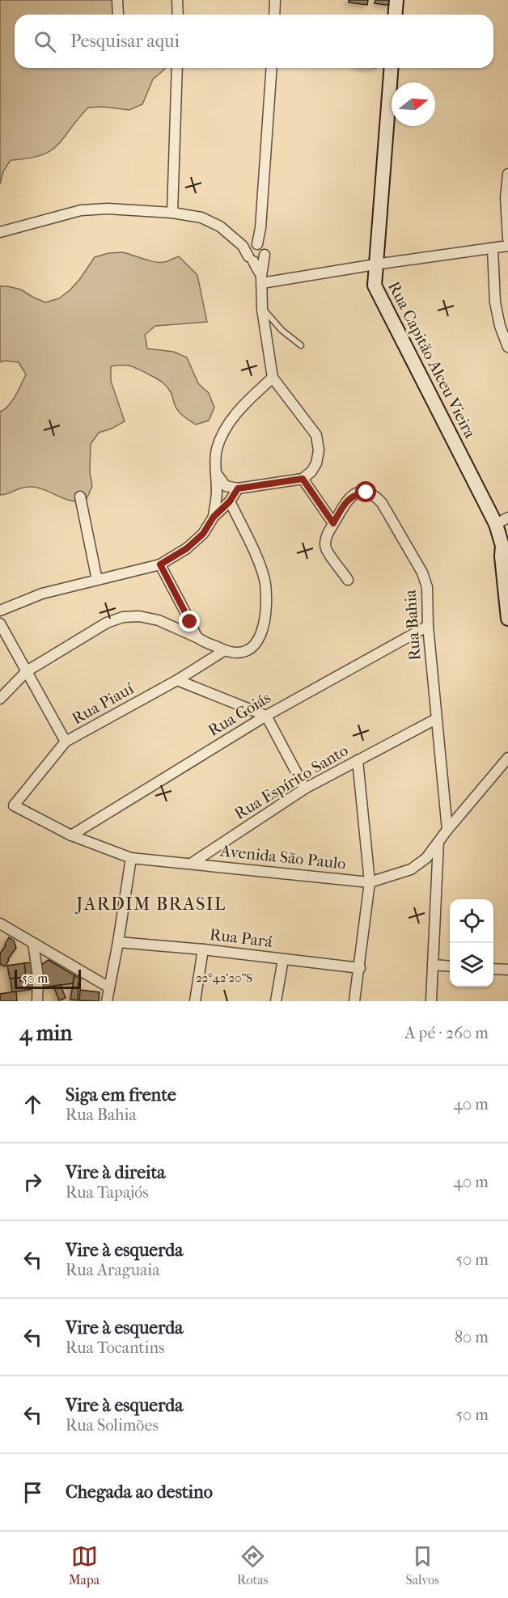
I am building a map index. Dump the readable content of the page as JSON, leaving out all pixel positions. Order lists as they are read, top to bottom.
{
  "streets": {
    "street": [
      "Rua Capitão Alceu Vieira",
      "Rua Bahia",
      "Rua Piauí",
      "Rua Goiás",
      "Rua Espírito Santo",
      "Avenida São Paulo",
      "Rua Pará"
    ]
  },
  "crossings": [
    ["Rua Bahia", "Rua Goiás"],
    ["Rua Bahia", "Rua Espírito Santo"],
    ["Rua Bahia", "Avenida São Paulo"],
    ["Rua Piauí", "Avenida São Paulo"],
    ["Rua Goiás", "Avenida São Paulo"],
    ["Rua Espírito Santo", "Avenida São Paulo"]
  ],
  "districts": ["JARDIM BRASIL"],
  "scale_bar": "50 m",
  "north": "right",
  "page": {
    "search": "Pesquisar aqui",
    "scale": "50 m",
    "heading": ["4 min", "A pé · 260 m"],
    "list": [
      ["Siga em frente", "Rua Bahia", "40 m"],
      ["Vire à direita", "Rua Tapajós", "40 m"],
      ["Vire à esquerda", "Rua Araguaia", "50 m"],
      ["Vire à esquerda", "Rua Tocantins", "80 m"],
      ["Vire à esquerda", "Rua Solimões", "50 m"],
      "Chegada ao destino"
    ],
    "nav": ["Mapa", "Rotas", "Salvos"]
  },
  "coordinates": ["22°42'20\"S"]
}
